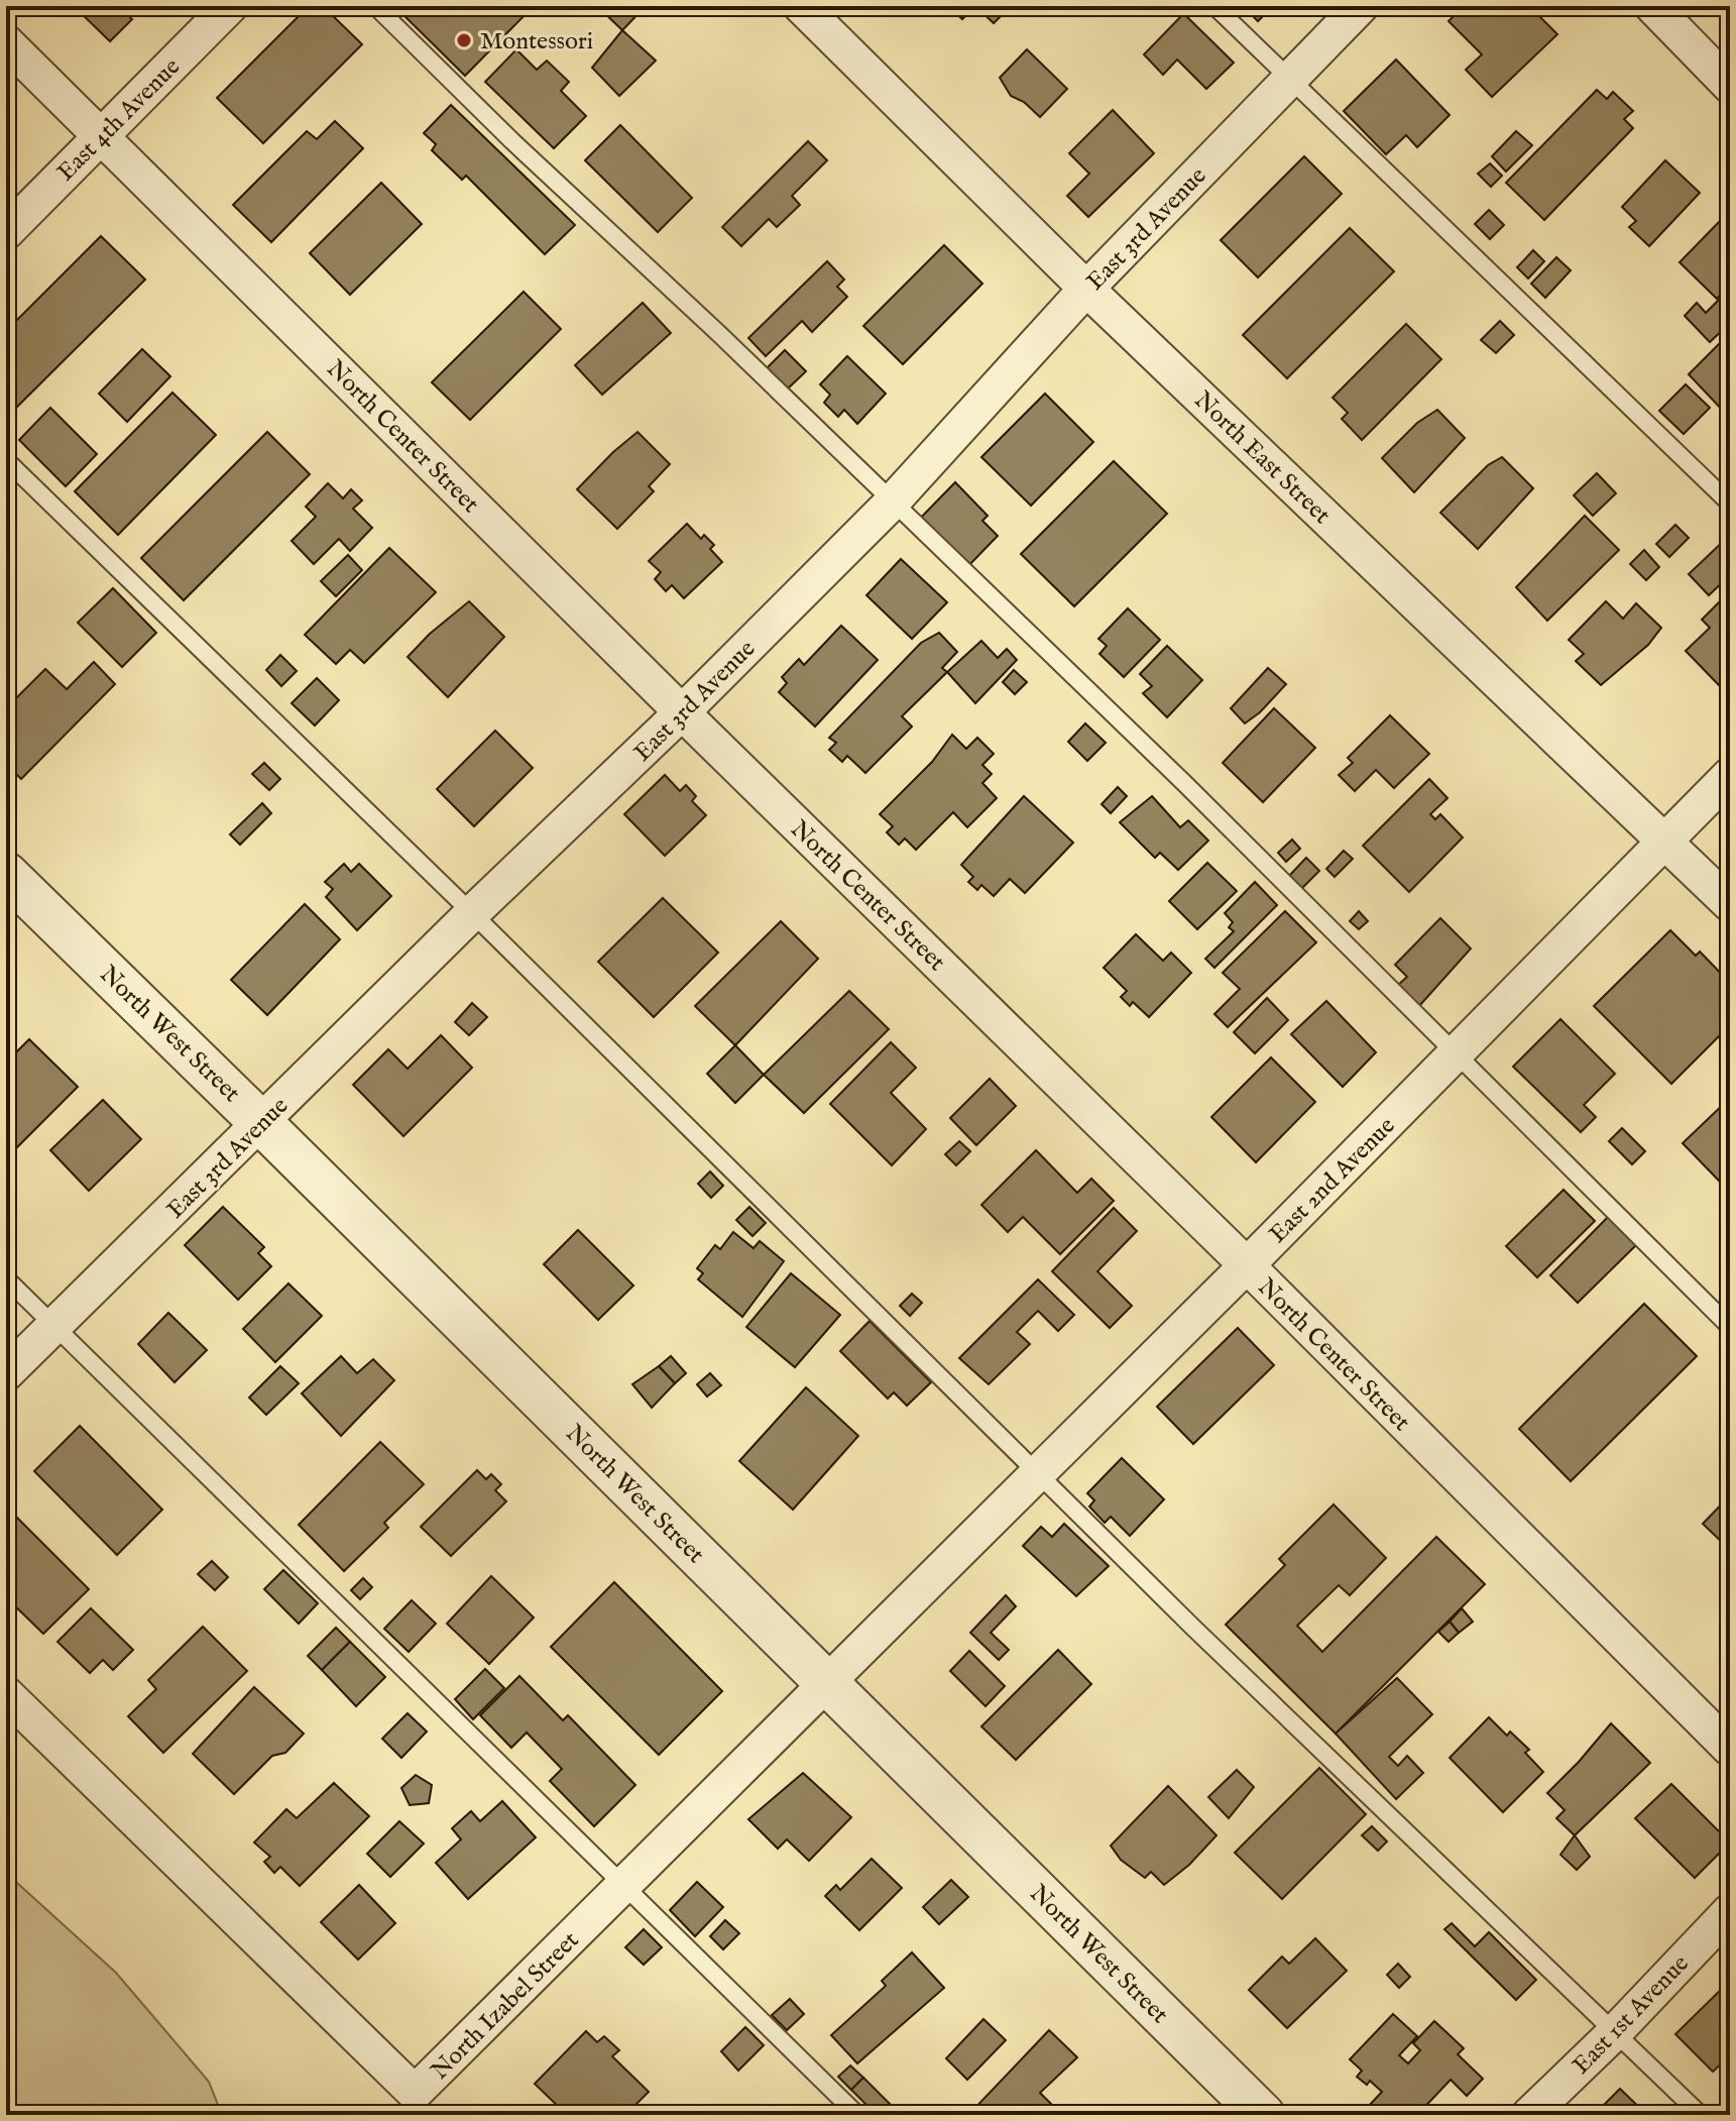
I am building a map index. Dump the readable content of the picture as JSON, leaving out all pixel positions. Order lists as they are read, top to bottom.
{
  "streets": {
    "street": [
      "East 4th Avenue",
      "East 3rd Avenue",
      "North Center Street",
      "North East Street",
      "North West Street",
      "East 2nd Avenue",
      "North Izabel Street",
      "East 1st Avenue"
    ]
  },
  "crossings": [
    ["East 4th Avenue", "North Center Street"],
    ["East 3rd Avenue", "North Center Street"],
    ["East 3rd Avenue", "North East Street"],
    ["East 3rd Avenue", "North West Street"],
    ["North Center Street", "East 2nd Avenue"],
    ["North East Street", "East 2nd Avenue"],
    ["North West Street", "East 2nd Avenue"],
    ["North West Street", "North Izabel Street"],
    ["East 2nd Avenue", "North Izabel Street"]
  ],
  "places": ["Montessori"]
}
